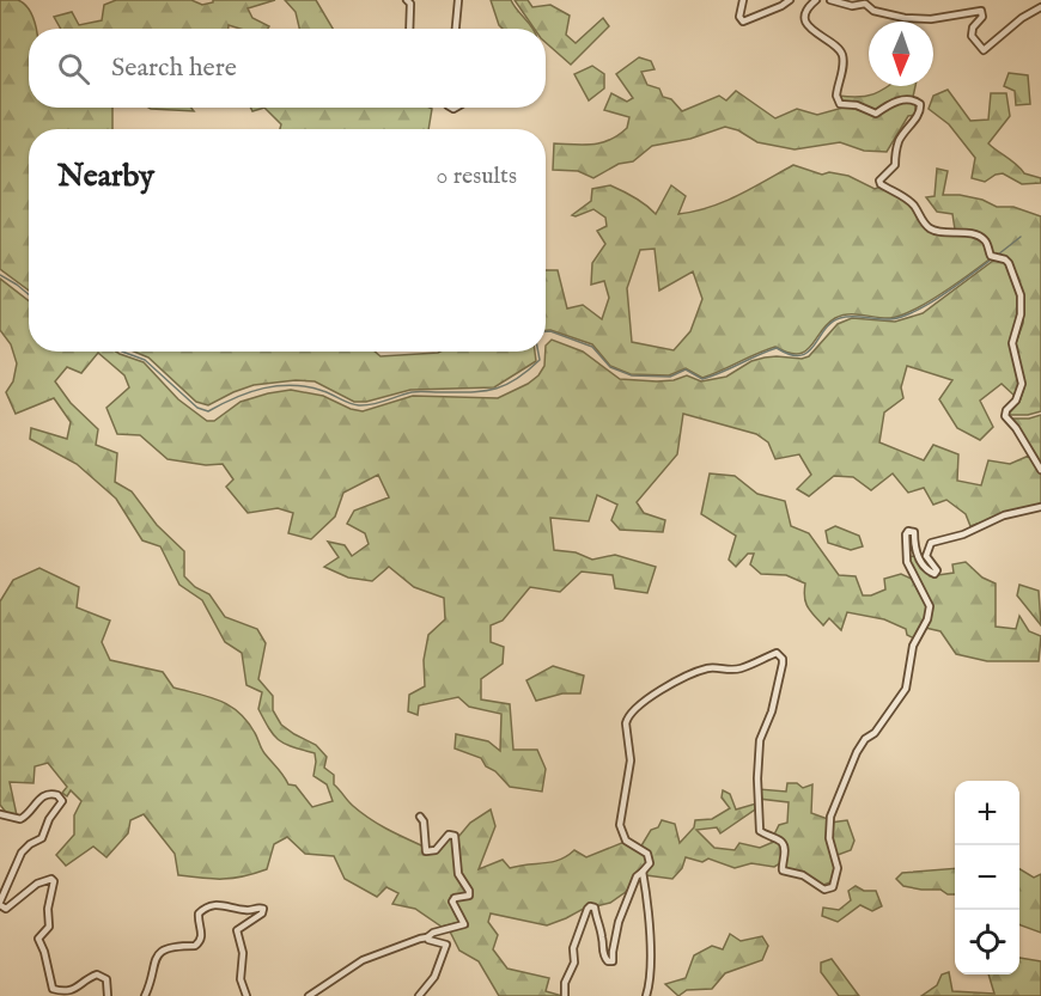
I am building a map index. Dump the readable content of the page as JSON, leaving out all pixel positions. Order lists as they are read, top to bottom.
{
  "north": "bottom",
  "page": {
    "search": "Search here",
    "heading": ["Nearby", "0 results"],
    "map_buttons": ["+", "−"]
  }
}
